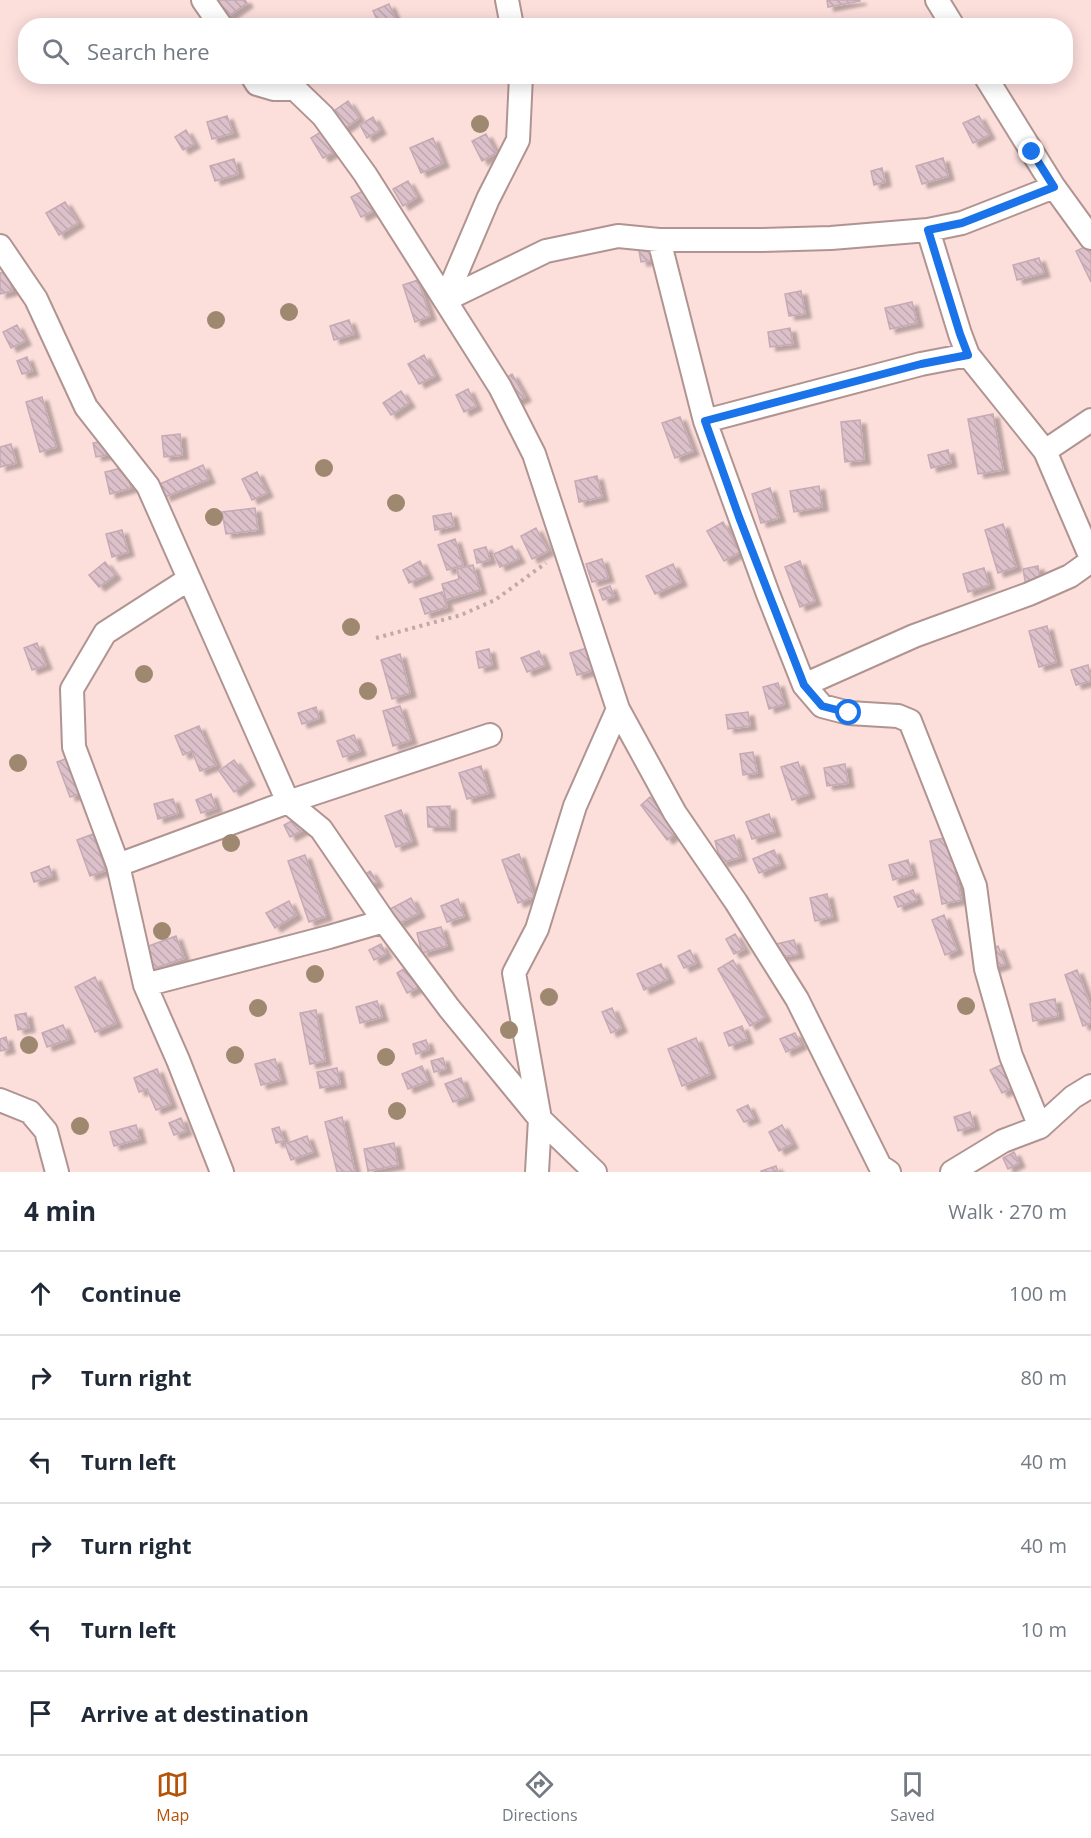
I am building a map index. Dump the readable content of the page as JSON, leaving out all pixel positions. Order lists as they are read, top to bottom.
{
  "page": {
    "search": "Search here",
    "heading": ["4 min", "Walk · 270 m"],
    "list": [
      ["Continue", "100 m"],
      ["Turn right", "80 m"],
      ["Turn left", "40 m"],
      ["Turn right", "40 m"],
      ["Turn left", "10 m"],
      "Arrive at destination"
    ],
    "nav": ["Map", "Directions", "Saved"]
  }
}
